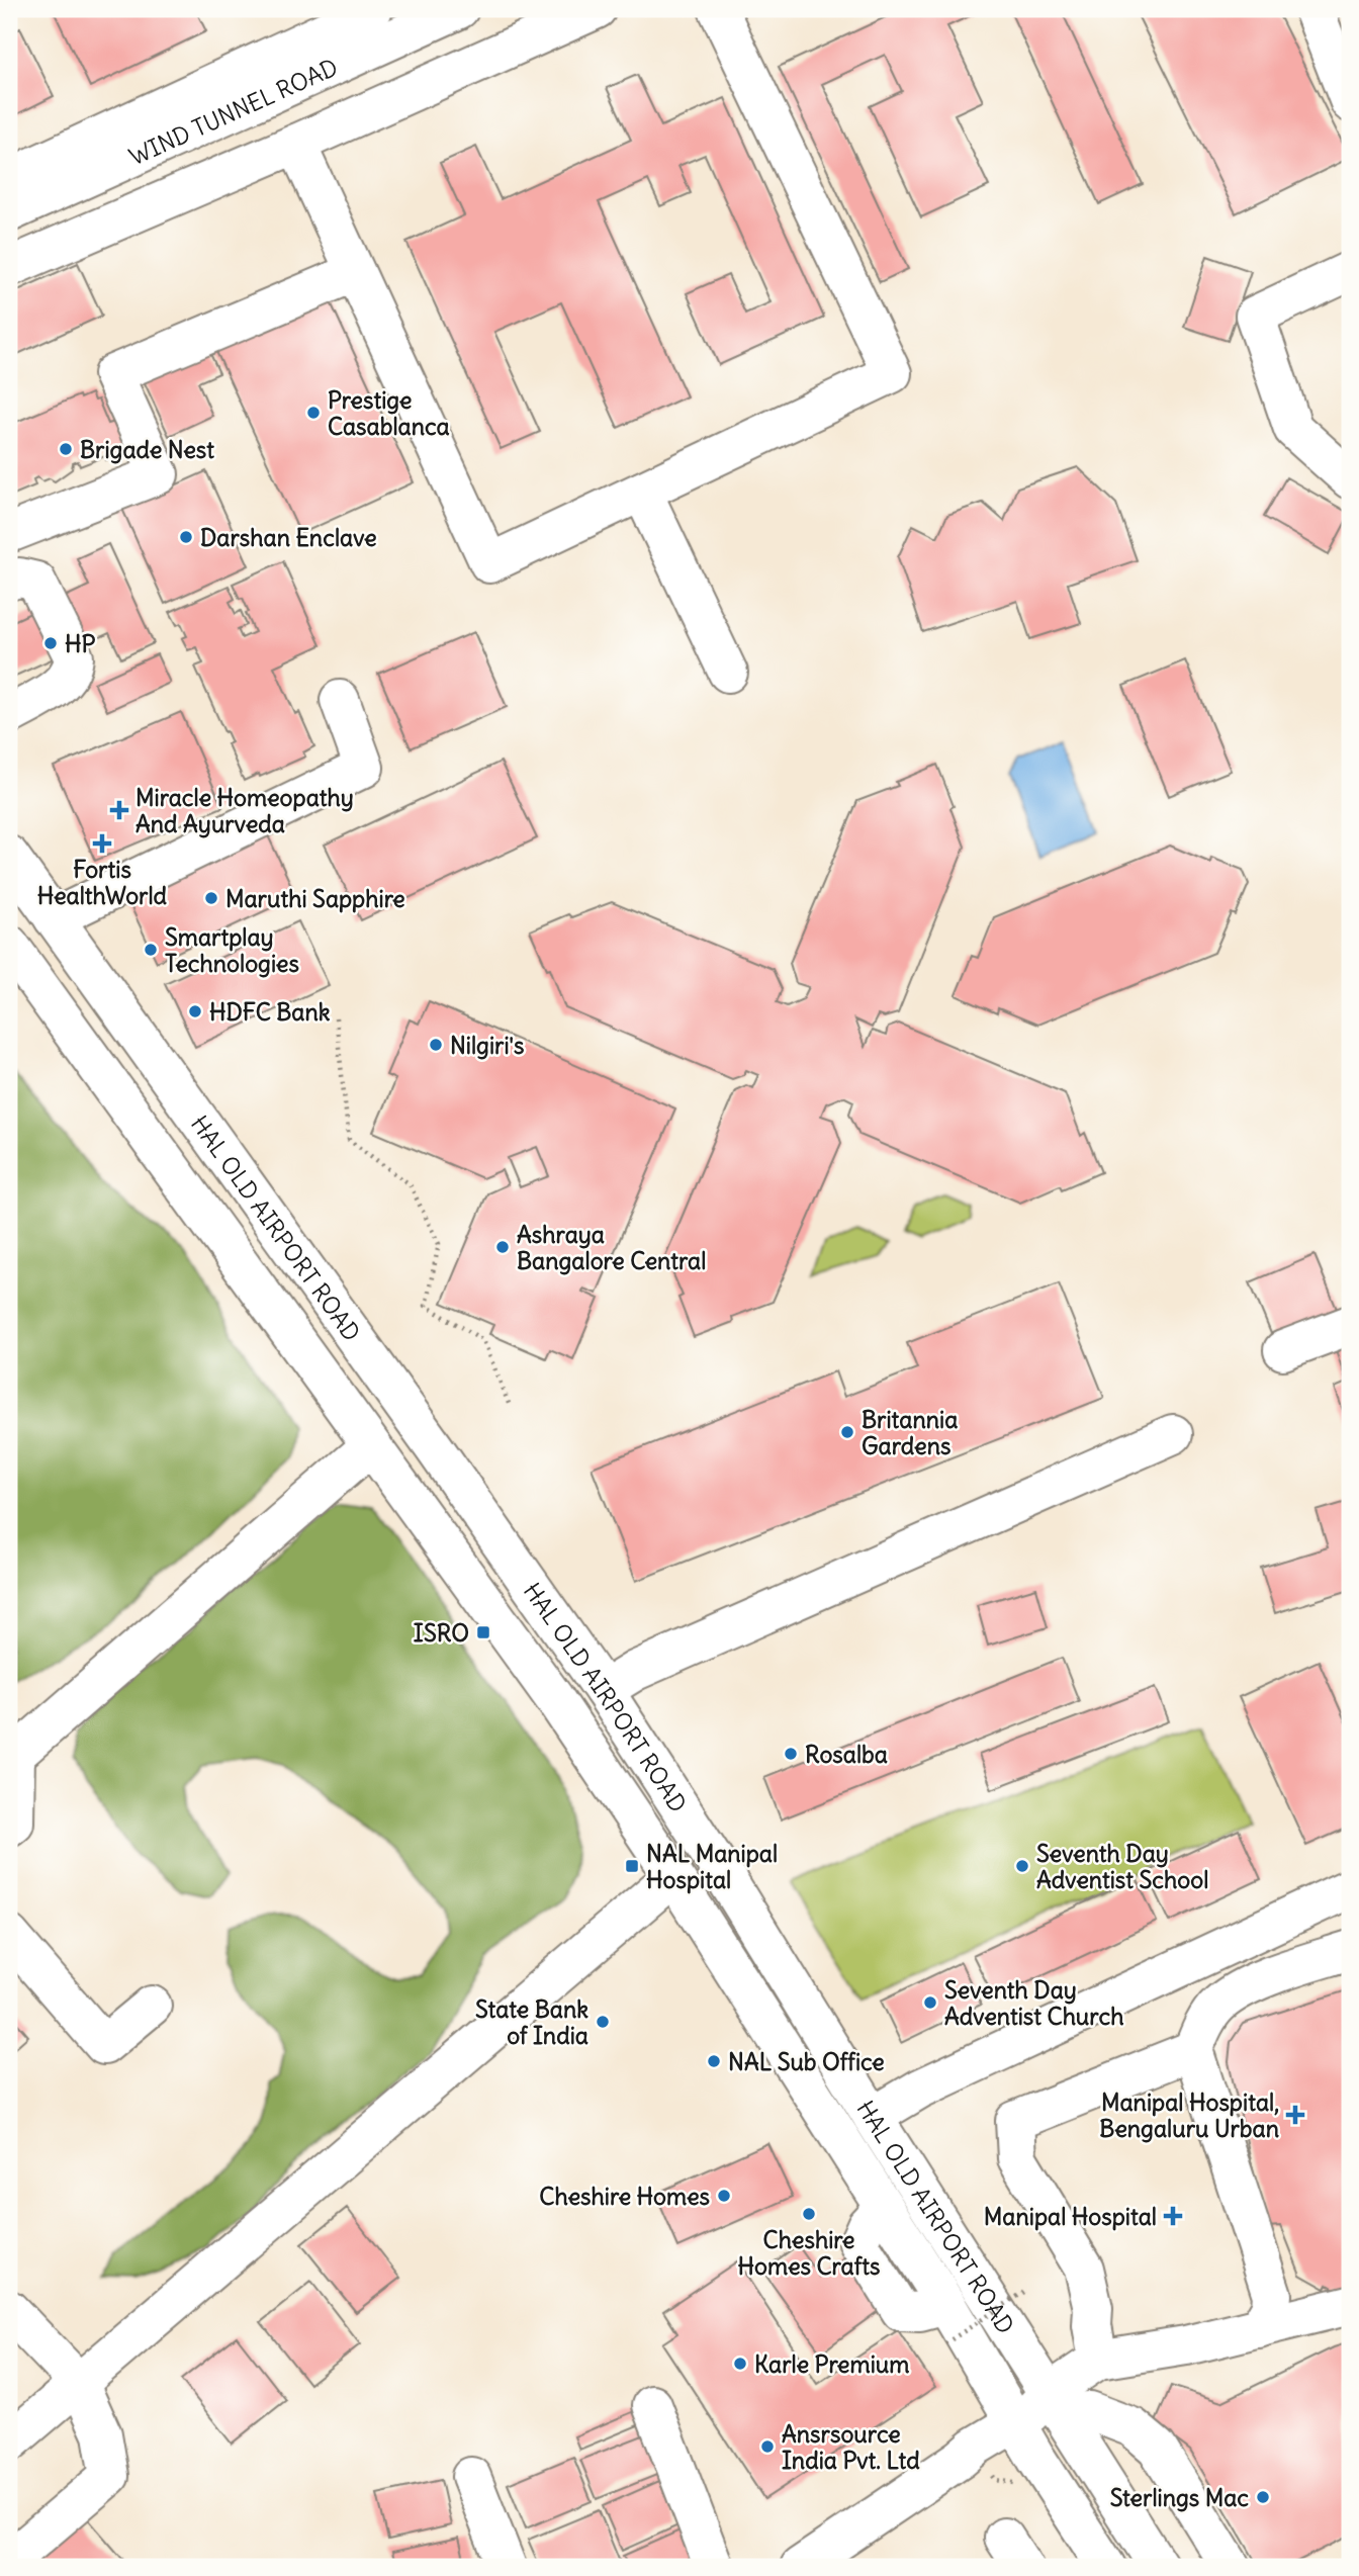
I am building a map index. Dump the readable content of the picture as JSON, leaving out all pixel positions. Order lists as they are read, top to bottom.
{
  "streets": {
    "main road": ["WIND TUNNEL ROAD", "HAL OLD AIRPORT ROAD"]
  },
  "places": {
    "other": [
      "Prestige Casablanca",
      "Brigade Nest",
      "Darshan Enclave",
      "HP",
      "Maruthi Sapphire",
      "Smartplay Technologies",
      "HDFC Bank",
      "Nilgiri's",
      "Ashraya Bangalore Central",
      "Britannia Gardens",
      "Rosalba",
      "Seventh Day Adventist School",
      "Seventh Day Adventist Church",
      "State Bank of India",
      "NAL Sub Office",
      "Cheshire Homes",
      "Cheshire Homes Crafts",
      "Karle Premium",
      "Ansrsource India Pvt. Ltd",
      "Sterlings Mac"
    ],
    "health": [
      "Miracle Homeopathy And Ayurveda",
      "Fortis HealthWorld",
      "Manipal Hospital, Bengaluru Urban",
      "Manipal Hospital"
    ],
    "transit": ["ISRO", "NAL Manipal Hospital"]
  }
}
